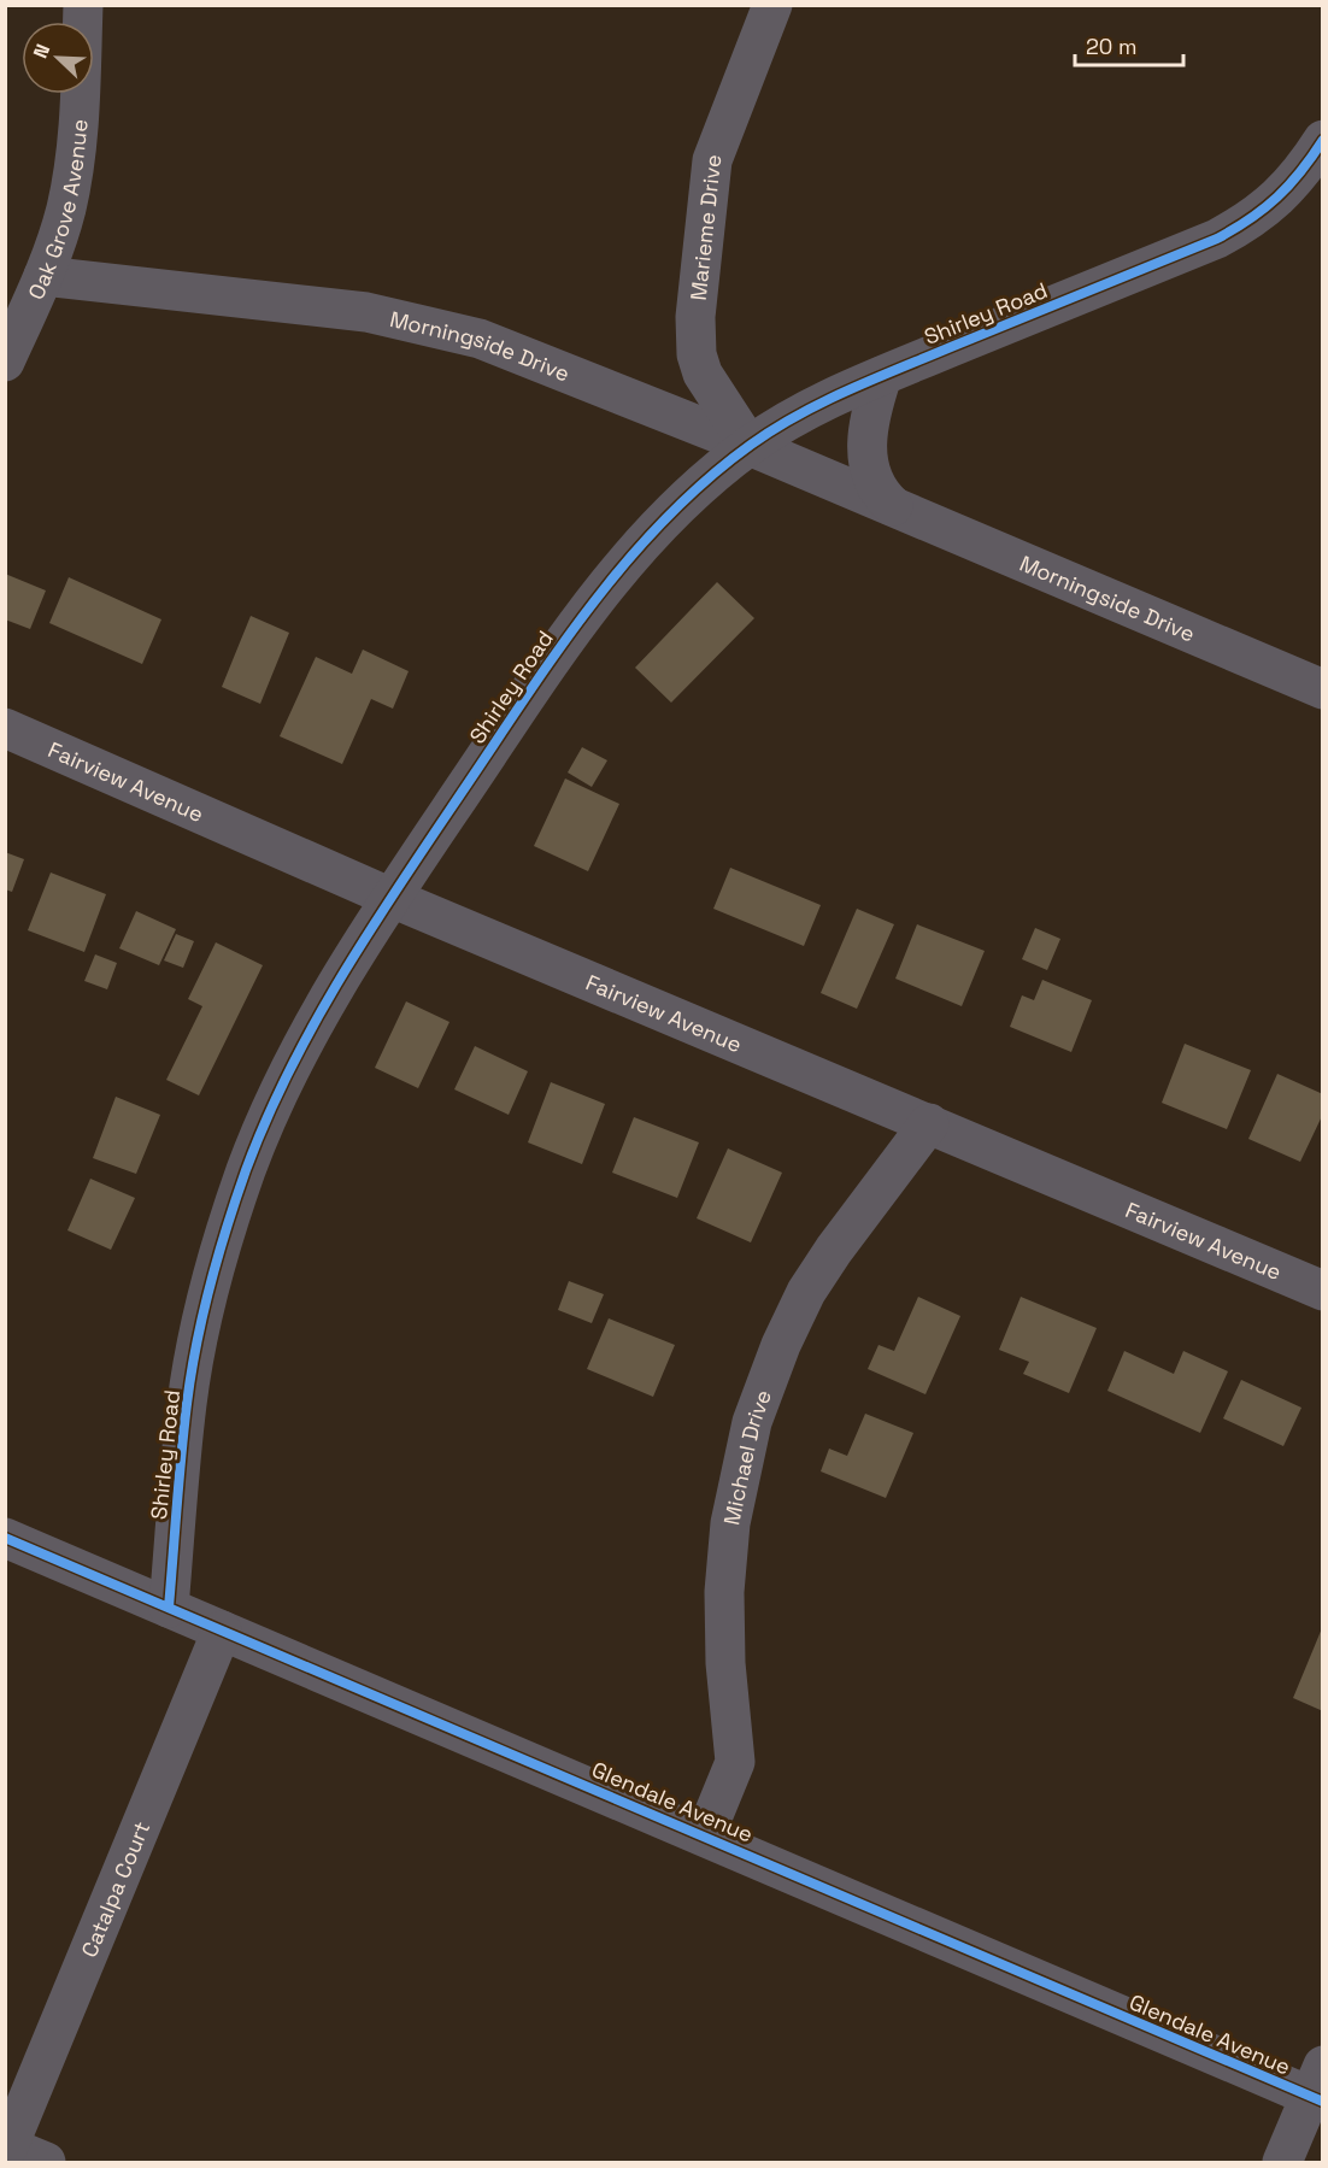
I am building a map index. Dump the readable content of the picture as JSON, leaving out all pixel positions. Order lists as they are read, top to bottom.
{
  "streets": {
    "street": [
      "Oak Grove Avenue",
      "Marieme Drive",
      "Shirley Road",
      "Morningside Drive",
      "Fairview Avenue",
      "Michael Drive",
      "Glendale Avenue",
      "Catalpa Court"
    ]
  },
  "crossings": [
    ["Oak Grove Avenue", "Morningside Drive"],
    ["Marieme Drive", "Shirley Road"],
    ["Marieme Drive", "Morningside Drive"],
    ["Shirley Road", "Morningside Drive"],
    ["Shirley Road", "Fairview Avenue"],
    ["Shirley Road", "Glendale Avenue"],
    ["Fairview Avenue", "Michael Drive"],
    ["Michael Drive", "Glendale Avenue"],
    ["Glendale Avenue", "Catalpa Court"]
  ],
  "scale_bar": "20 m",
  "north": "top left"
}
